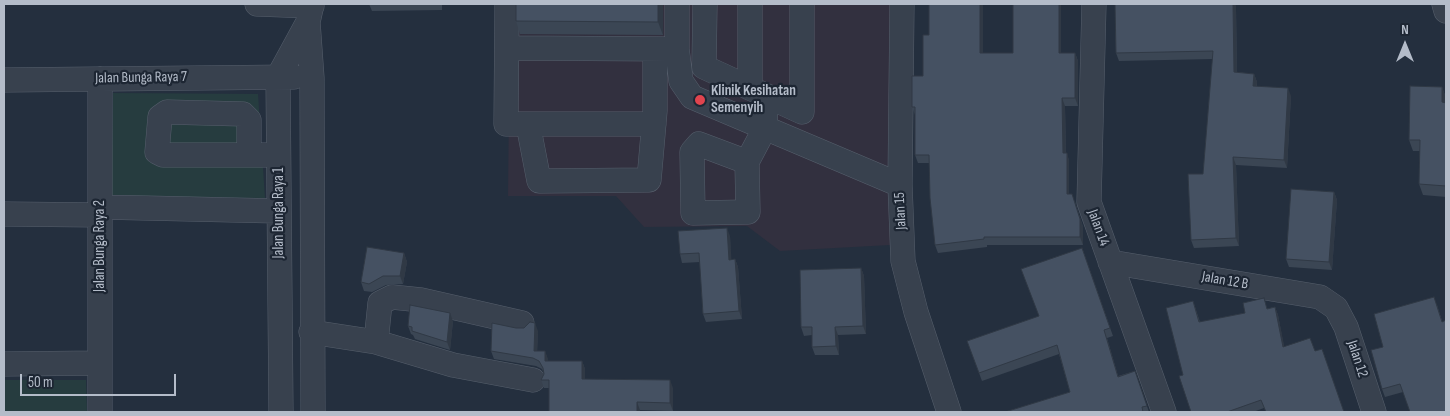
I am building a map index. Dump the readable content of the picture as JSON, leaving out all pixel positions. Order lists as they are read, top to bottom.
{
  "streets": {
    "street": [
      "Jalan Bunga Raya 7",
      "Jalan 15",
      "Jalan Bunga Raya 1",
      "Jalan 14",
      "Jalan Bunga Raya 2",
      "Jalan 12 B",
      "Jalan 12"
    ]
  },
  "crossings": [
    ["Jalan Bunga Raya 7", "Jalan Bunga Raya 1"],
    ["Jalan Bunga Raya 7", "Jalan Bunga Raya 2"],
    ["Jalan 14", "Jalan 12 B"],
    ["Jalan 12 B", "Jalan 12"]
  ],
  "places": ["Klinik Kesihatan Semenyih"],
  "scale_bar": "50 m",
  "north": "top"
}
